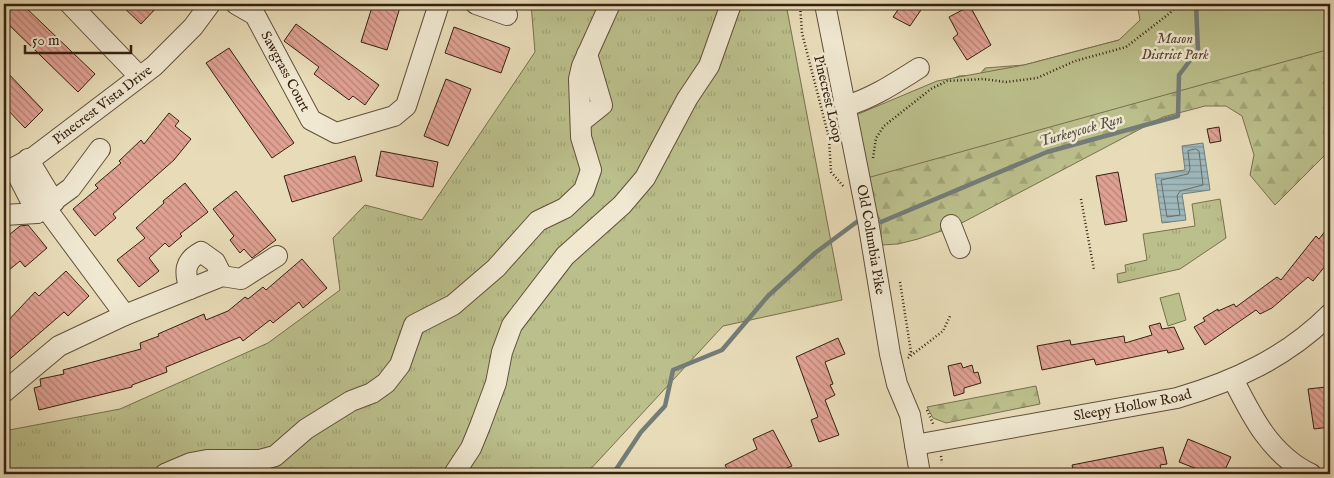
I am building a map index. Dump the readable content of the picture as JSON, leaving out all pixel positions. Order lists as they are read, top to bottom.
{
  "streets": {
    "street": [
      "Sawgrass Court",
      "Pinecrest Vista Drive",
      "Old Columbia Pike",
      "Sleepy Hollow Road"
    ],
    "path": ["Pinecrest Loop"]
  },
  "crossings": [
    ["Pinecrest Loop", "Old Columbia Pike"],
    ["Old Columbia Pike", "Sleepy Hollow Road"]
  ],
  "water": ["Turkeycock Run"],
  "parks": ["Mason District Park"],
  "scale_bar": "50 m"
}
